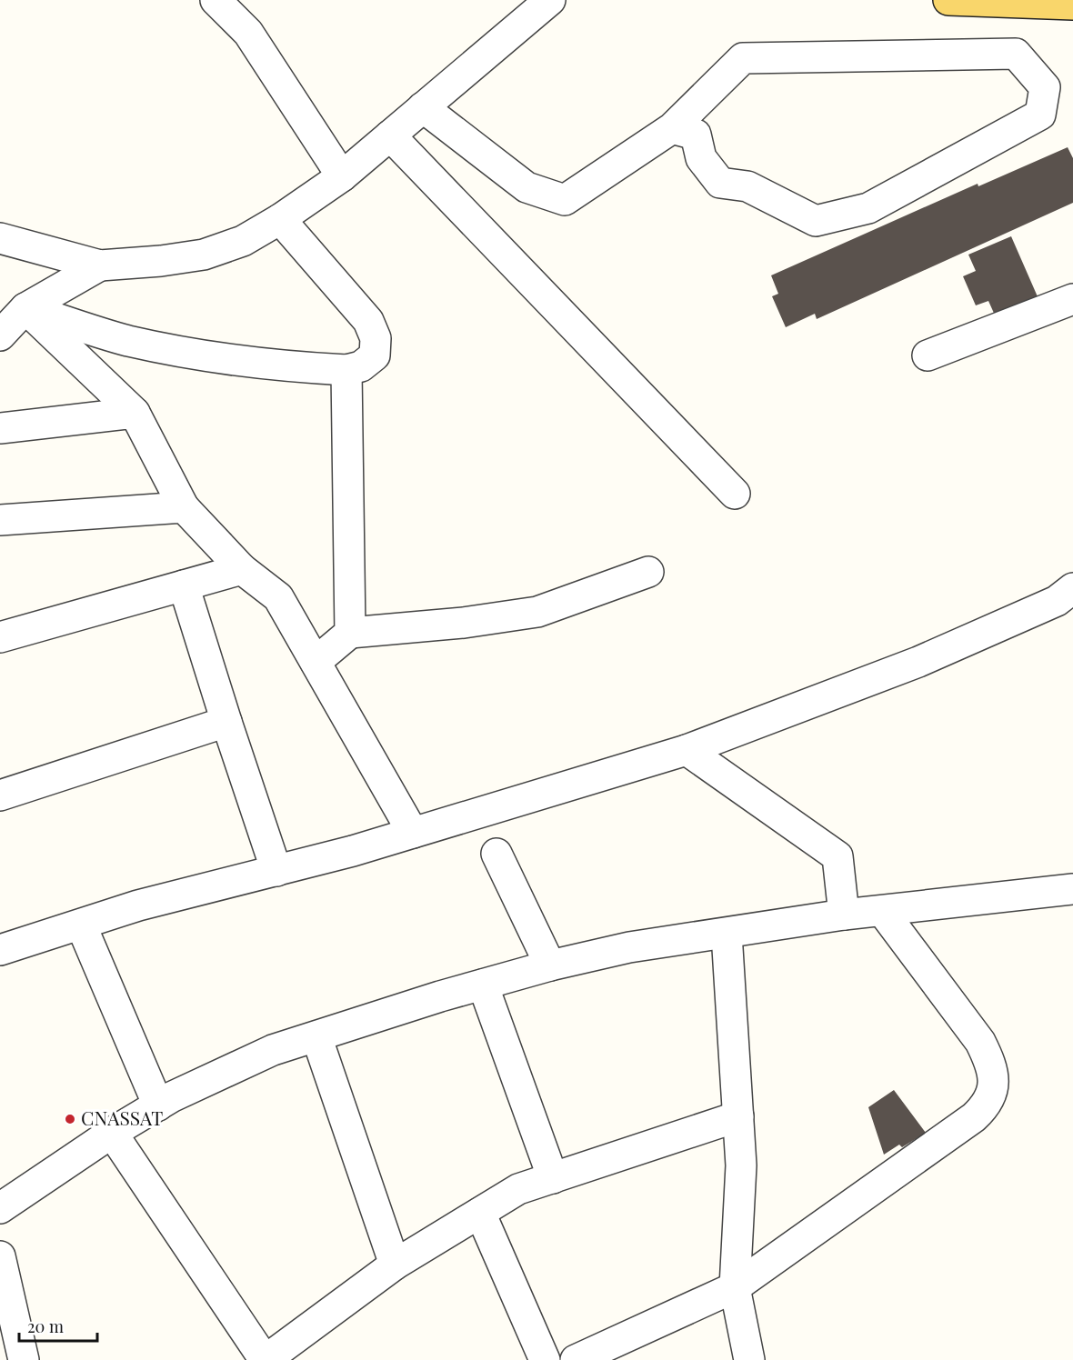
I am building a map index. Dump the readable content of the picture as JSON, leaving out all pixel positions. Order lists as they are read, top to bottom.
{
  "places": ["CNASSAT"],
  "scale_bar": "20 m"
}
